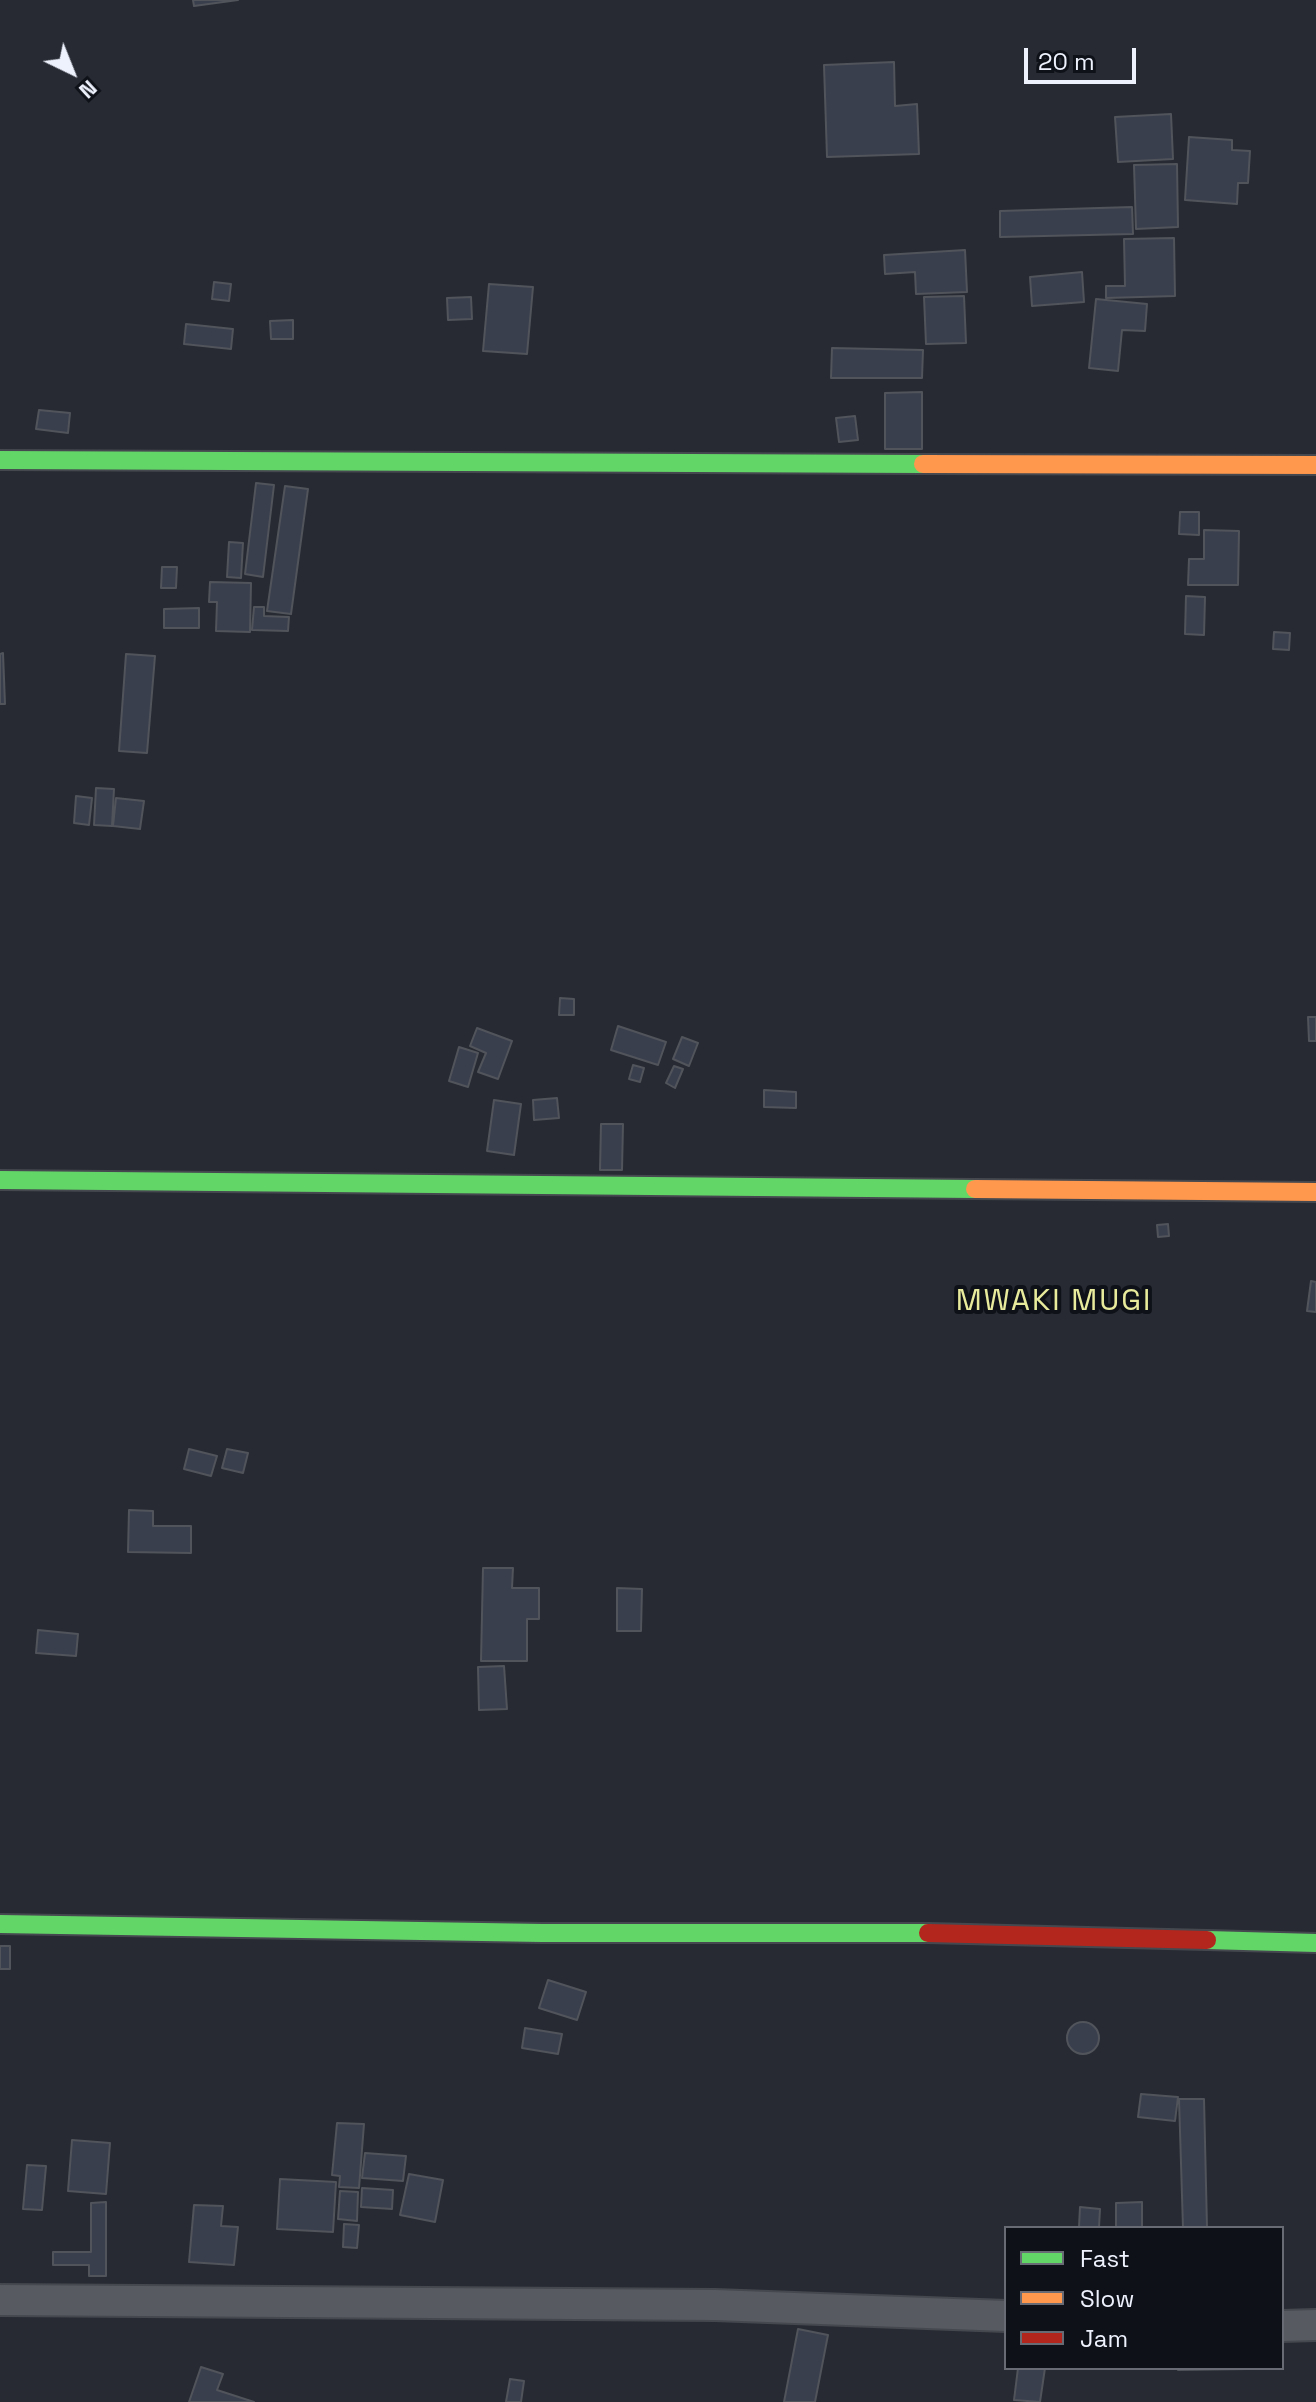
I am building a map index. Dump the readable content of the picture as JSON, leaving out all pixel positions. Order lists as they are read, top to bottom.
{
  "districts": ["MWAKI MUGI"],
  "legend": ["Fast", "Slow", "Jam"],
  "scale_bar": "20 m",
  "north": "bottom right"
}
